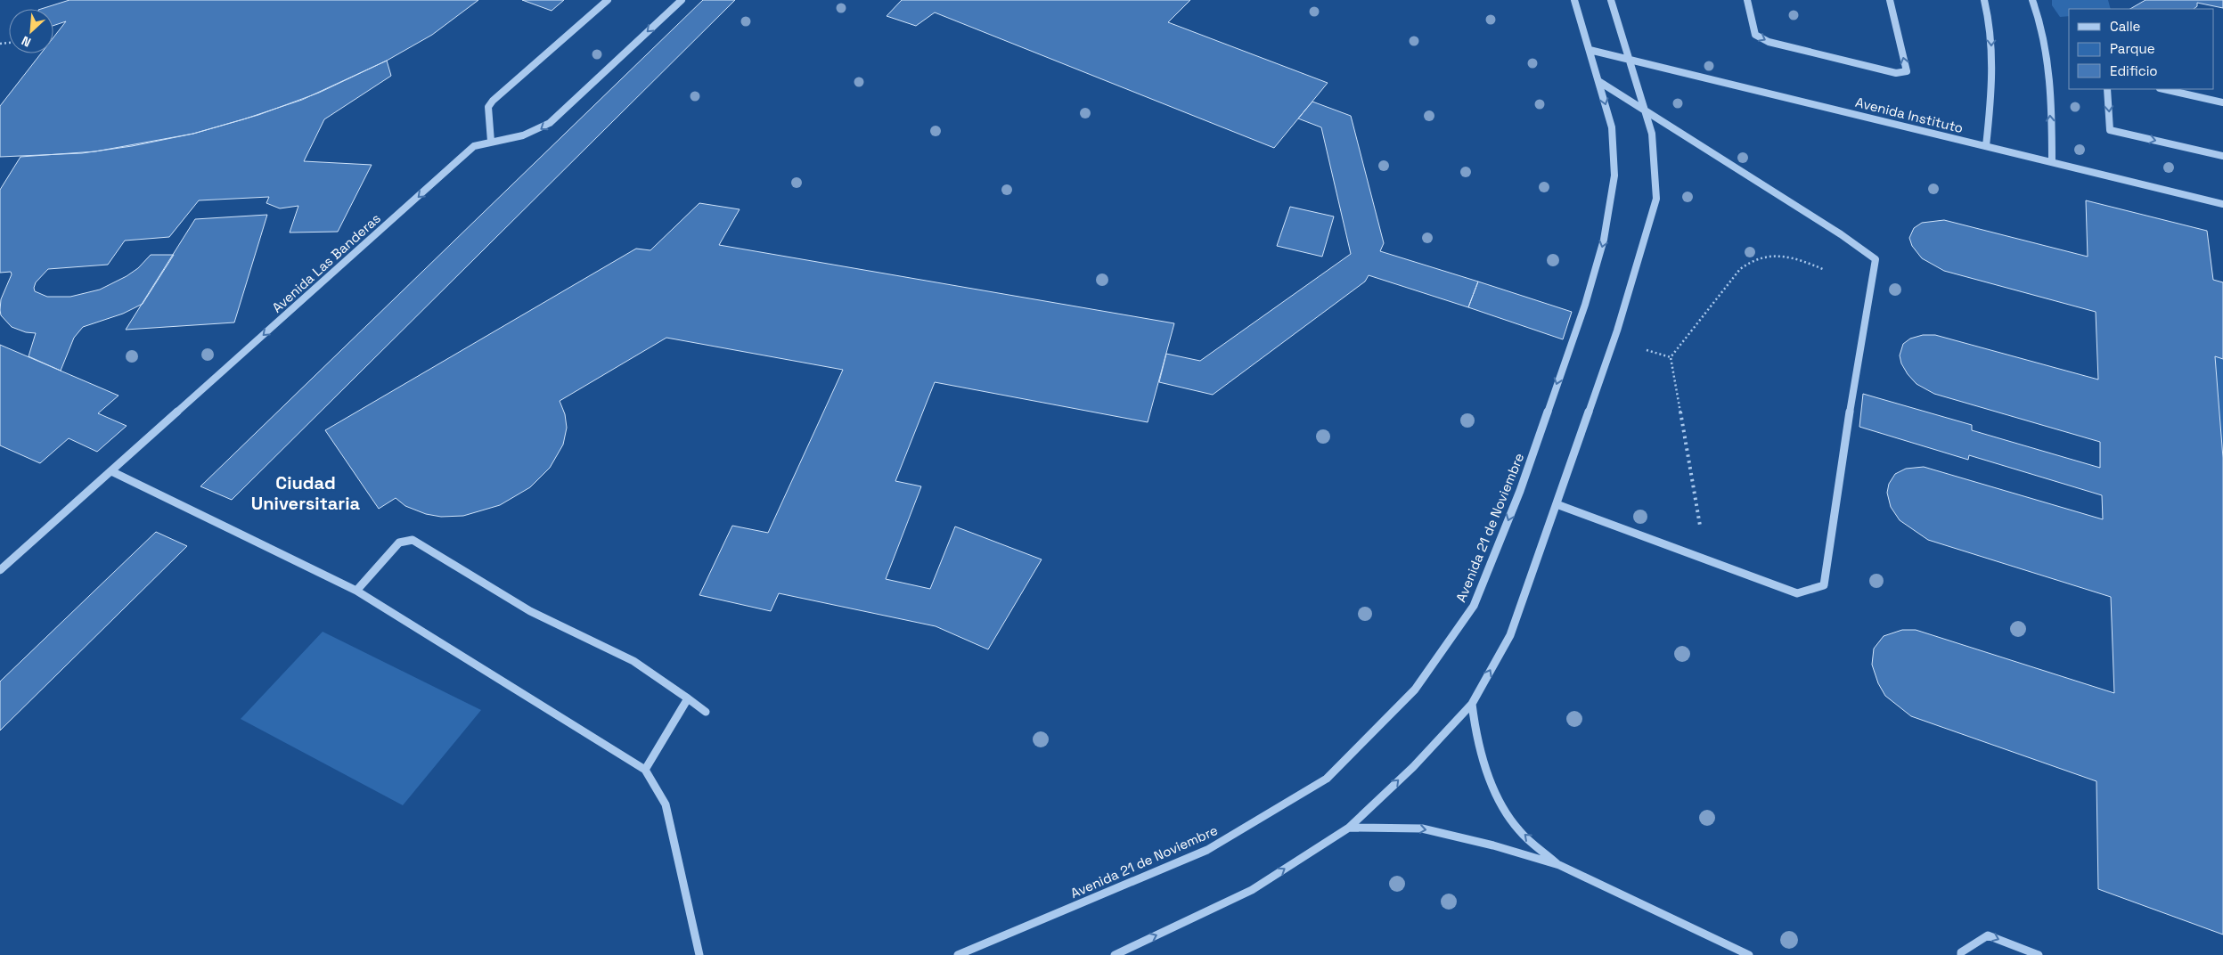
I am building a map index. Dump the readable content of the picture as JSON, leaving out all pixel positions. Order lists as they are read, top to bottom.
{
  "streets": {
    "lane": ["Avenida Instituto", "Avenida Las Banderas", "Avenida 21 de Noviembre"]
  },
  "crossings": [
    ["Avenida Instituto", "Avenida 21 de Noviembre"]
  ],
  "one_way": ["Avenida Las Banderas"],
  "districts": ["Ciudad Universitaria"],
  "legend": ["Calle", "Parque", "Edificio"],
  "north": "bottom left"
}
